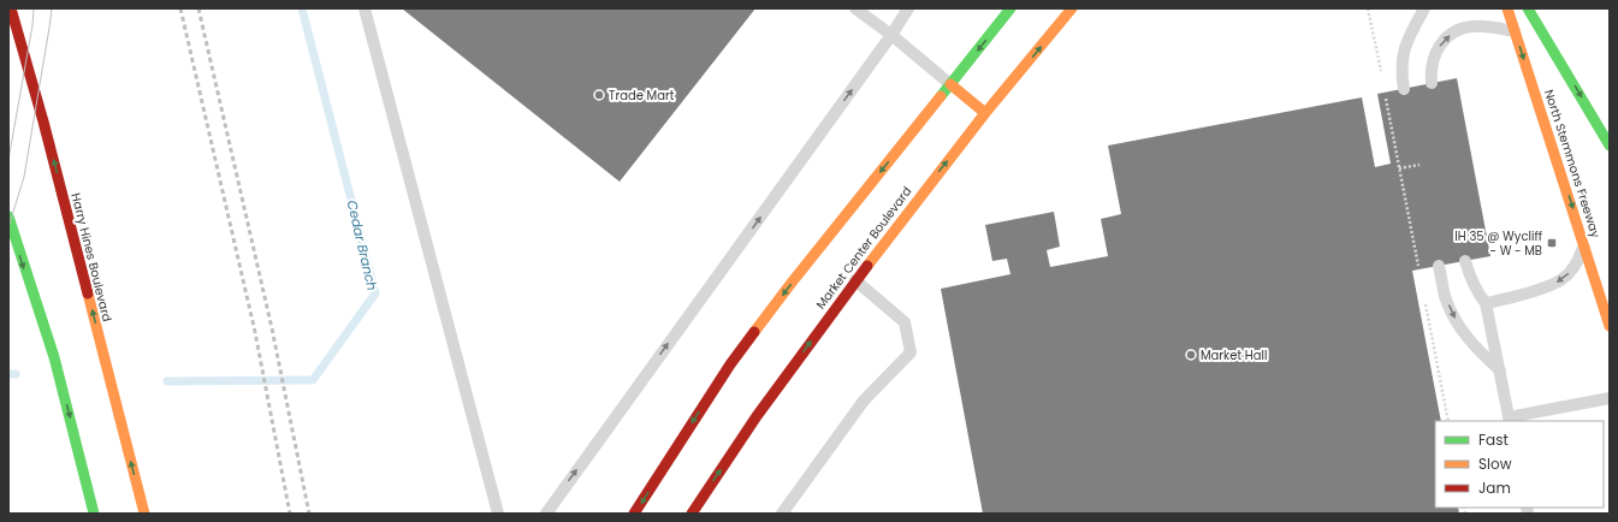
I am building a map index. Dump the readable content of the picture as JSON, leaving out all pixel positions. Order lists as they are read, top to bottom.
{
  "streets": {
    "main road": ["North Stemmons Freeway", "Market Center Boulevard", "Harry Hines Boulevard"]
  },
  "water": ["Cedar Branch"],
  "places": {
    "other": ["Trade Mart", "Market Hall"],
    "transit": ["IH 35 @ Wycliff - W - MB"]
  },
  "legend": ["Fast", "Slow", "Jam"]
}
